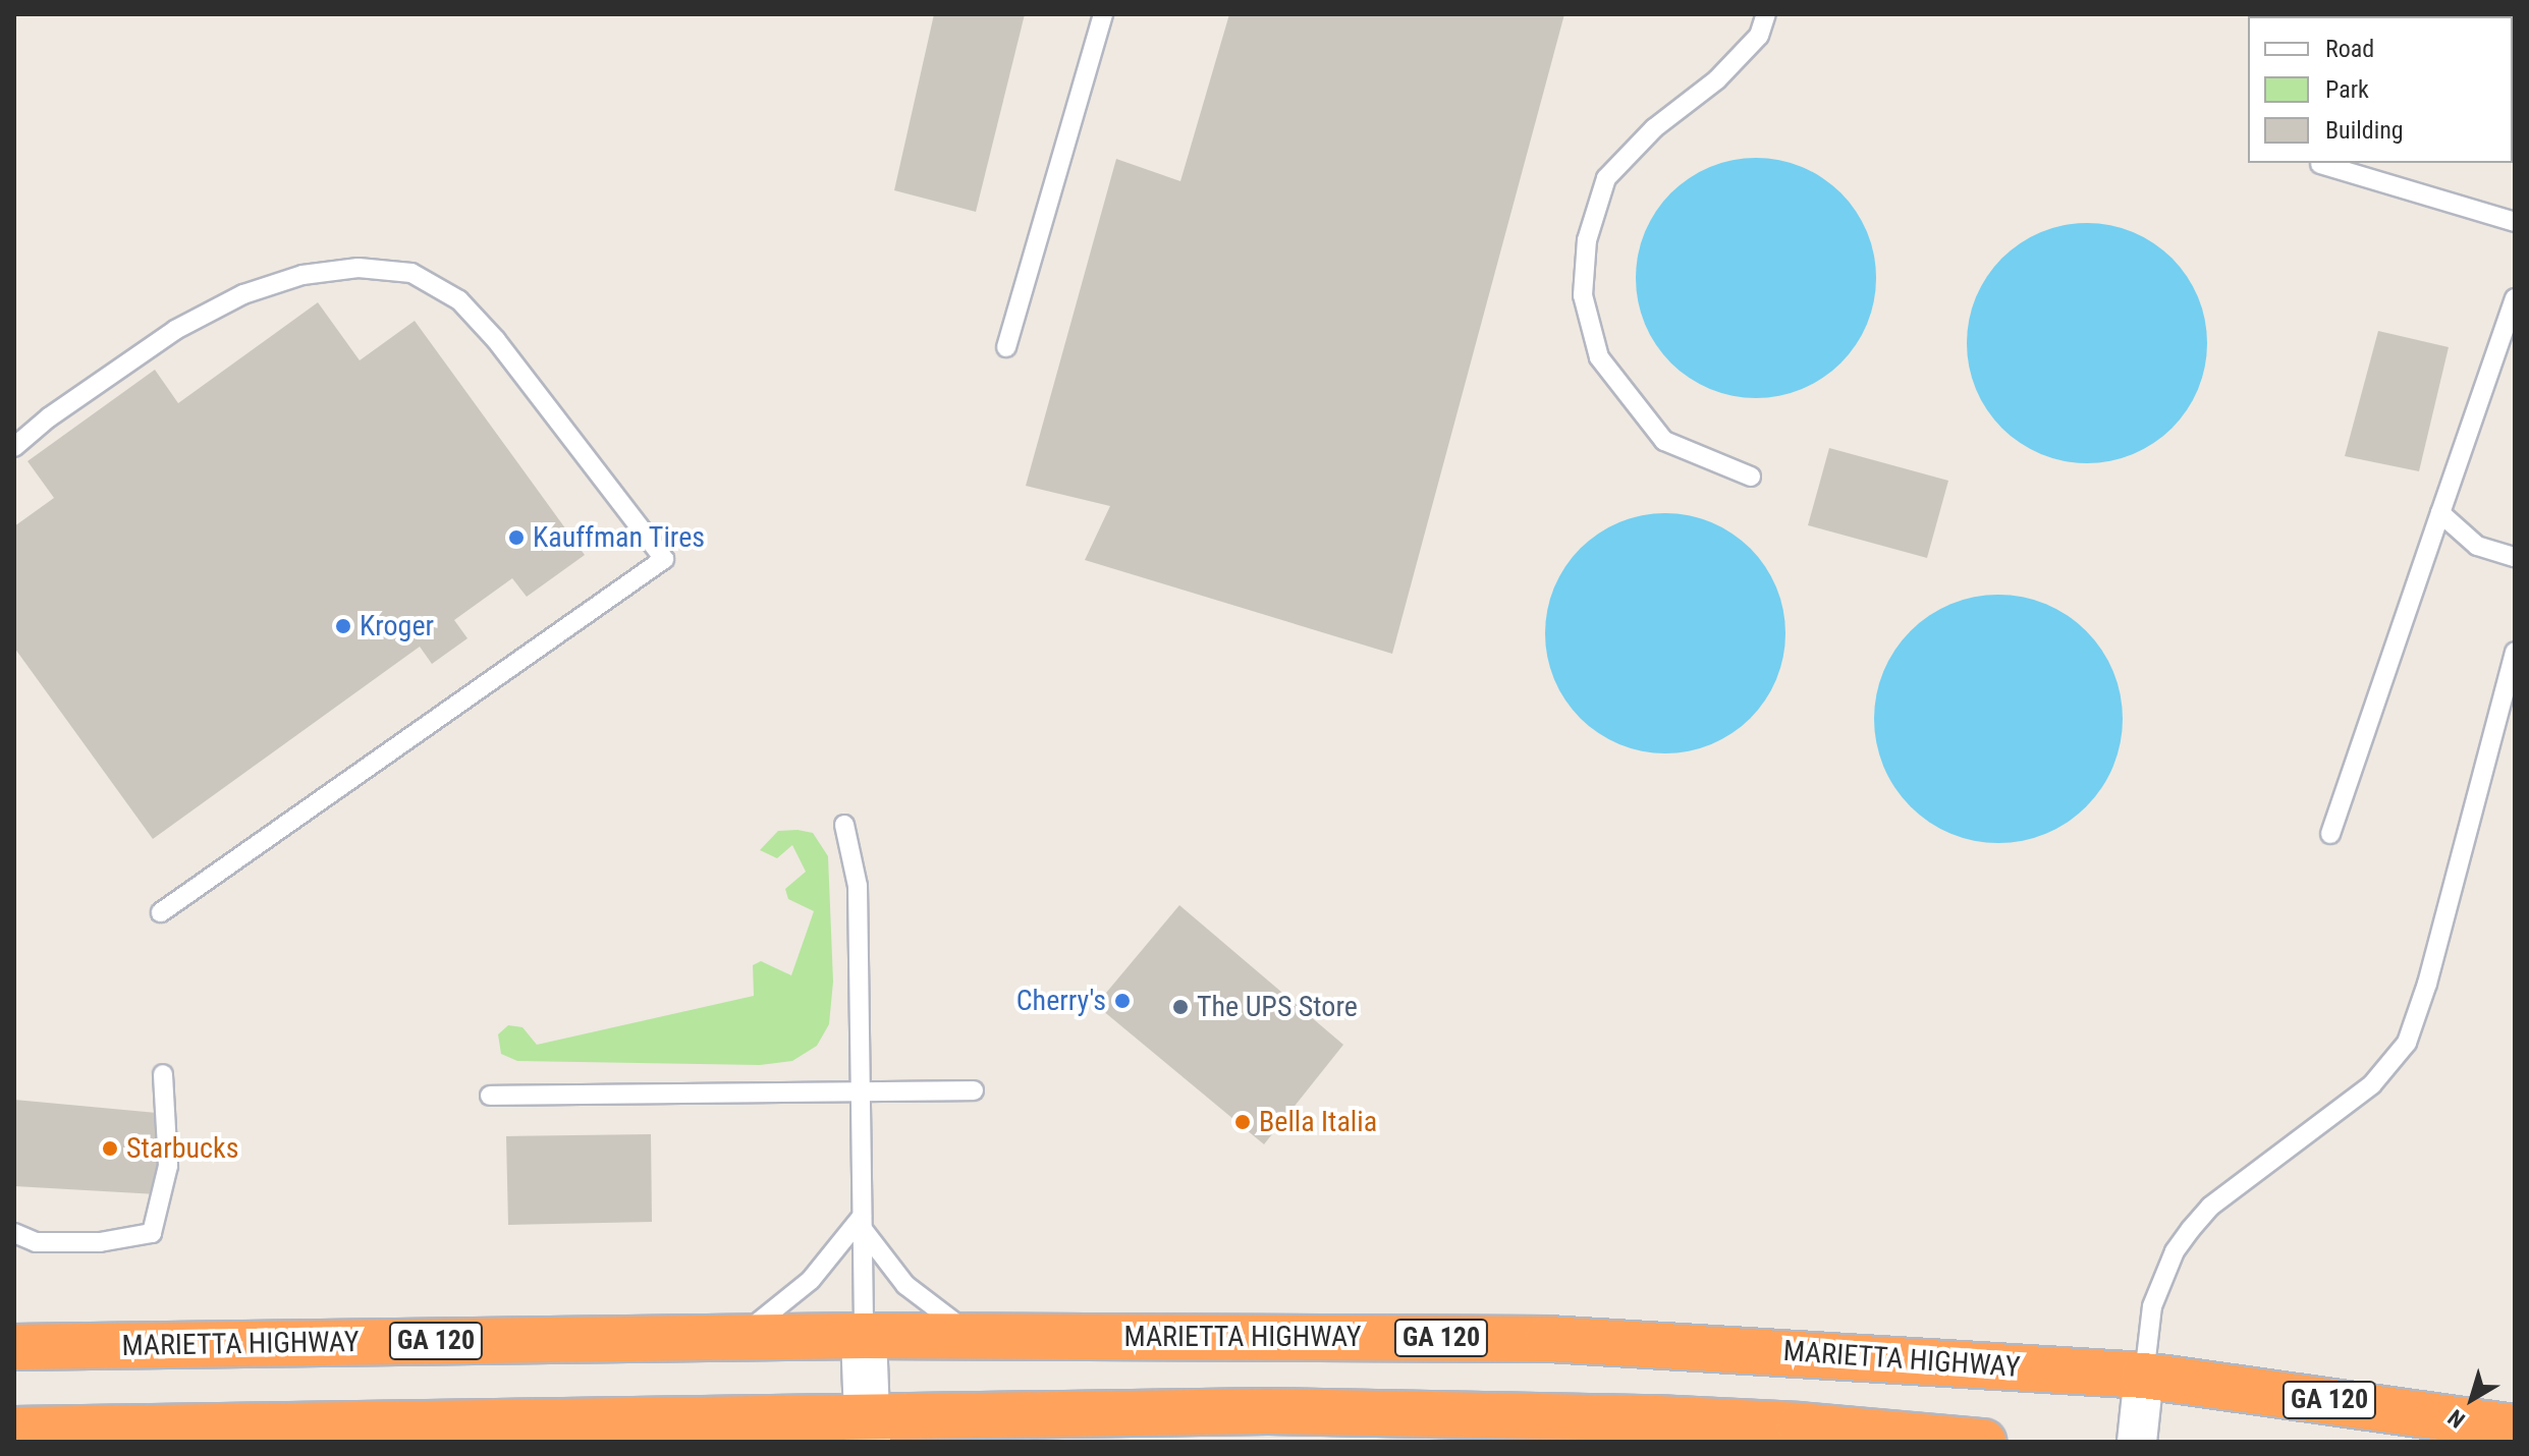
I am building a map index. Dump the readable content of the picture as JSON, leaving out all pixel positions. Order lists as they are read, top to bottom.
{
  "streets": {
    "highway": ["MARIETTA HIGHWAY", "GA 120"]
  },
  "places": [
    "Kauffman Tires",
    "Kroger",
    "Cherry's",
    "The UPS Store",
    "Bella Italia",
    "Starbucks"
  ],
  "legend": ["Road", "Park", "Building"],
  "north": "bottom left"
}
